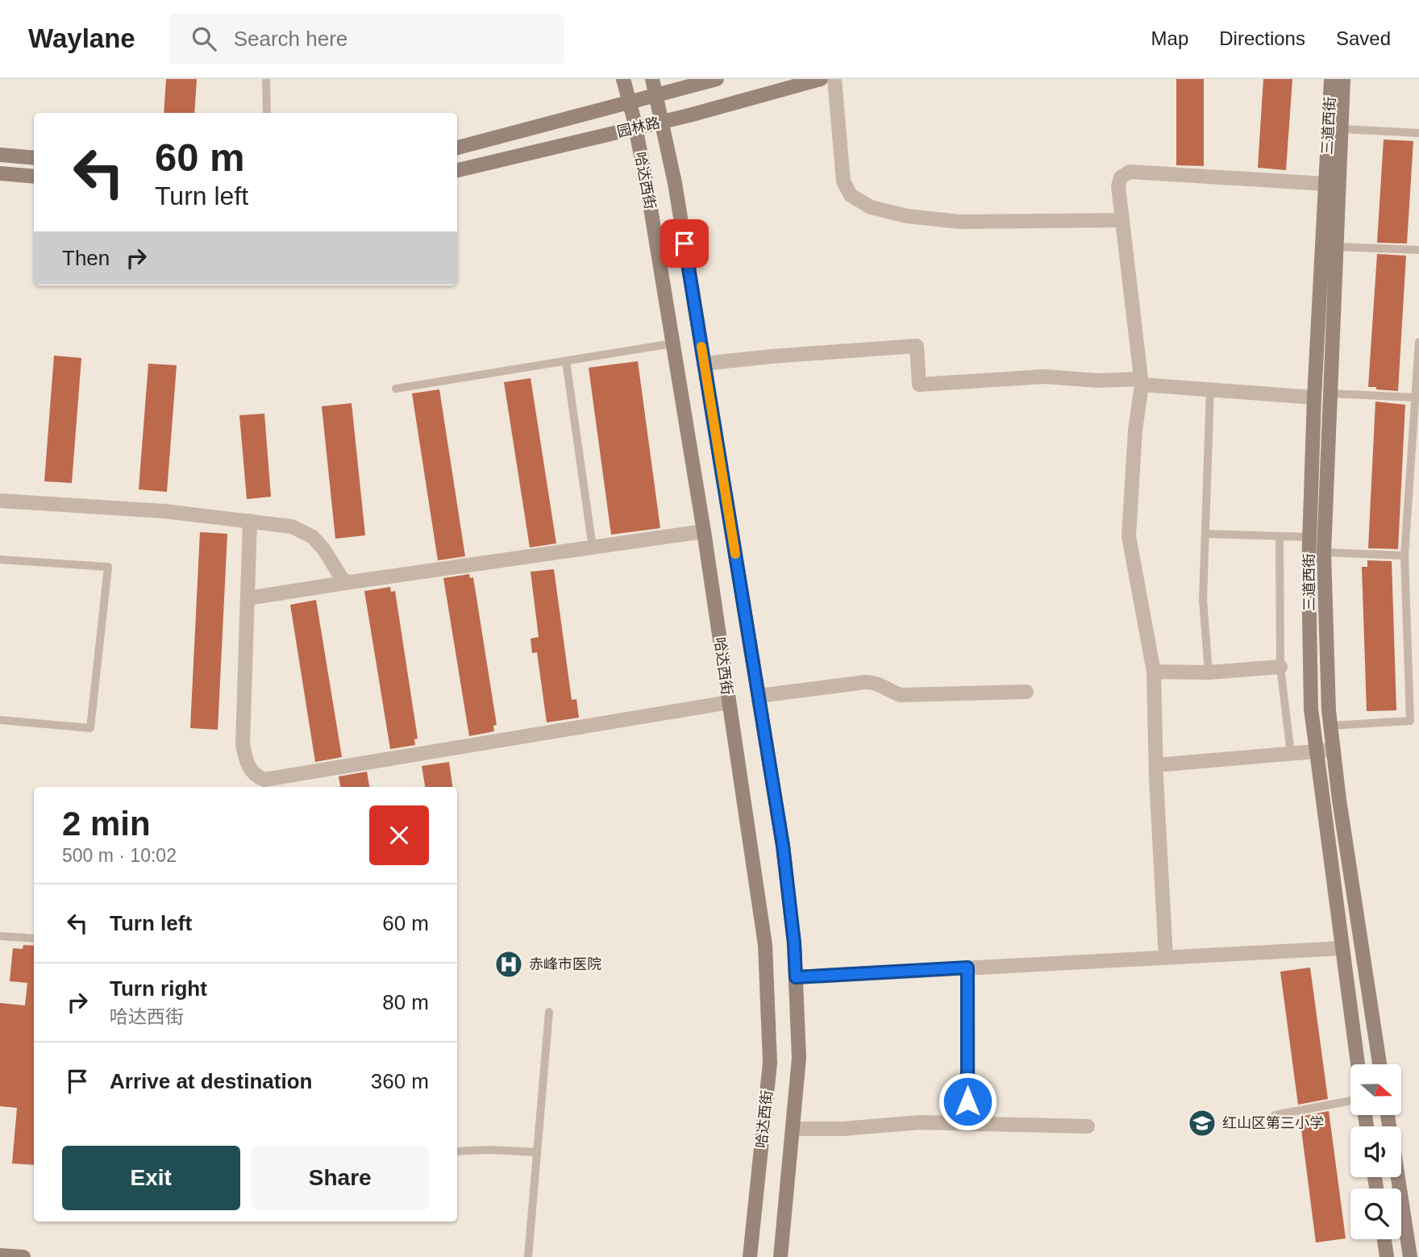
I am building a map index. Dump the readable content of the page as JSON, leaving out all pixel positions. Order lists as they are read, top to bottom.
{
  "streets": {
    "main road": ["三道西街", "园林路", "哈达西街"]
  },
  "crossings": [
    ["园林路", "哈达西街"]
  ],
  "places": {
    "hospital": ["赤峰市医院"],
    "school or university": ["红山区第三小学"]
  },
  "north": "right",
  "page": {
    "header": "Waylane",
    "search": "Search here",
    "nav": ["Map", "Directions", "Saved"],
    "turn": ["60 m", "Turn left"],
    "then": "Then",
    "heading": ["2 min", "500 m · 10:02"],
    "list": [
      {
        "name": "Turn left",
        "value": "60 m"
      },
      {
        "name": "Turn right",
        "note": "哈达西街",
        "value": "80 m"
      },
      {
        "name": "Arrive at destination",
        "value": "360 m"
      }
    ],
    "buttons": ["Exit", "Share"]
  }
}
